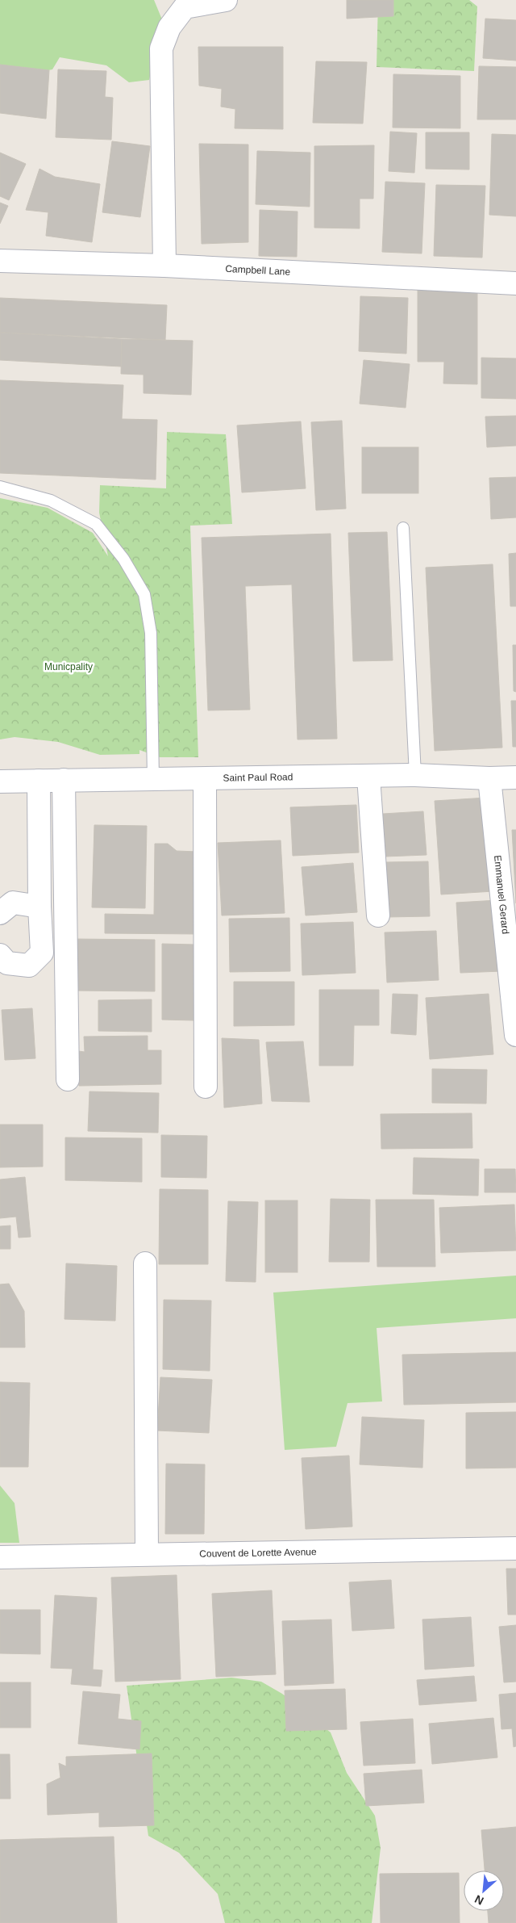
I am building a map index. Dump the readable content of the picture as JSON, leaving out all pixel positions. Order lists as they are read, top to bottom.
{
  "streets": {
    "street": [
      "Campbell Lane",
      "Saint Paul Road",
      "Emmanuel Gerard",
      "Couvent de Lorette Avenue"
    ]
  },
  "crossings": [
    ["Saint Paul Road", "Emmanuel Gerard"]
  ],
  "parks": ["Municpality"],
  "north": "bottom left"
}
